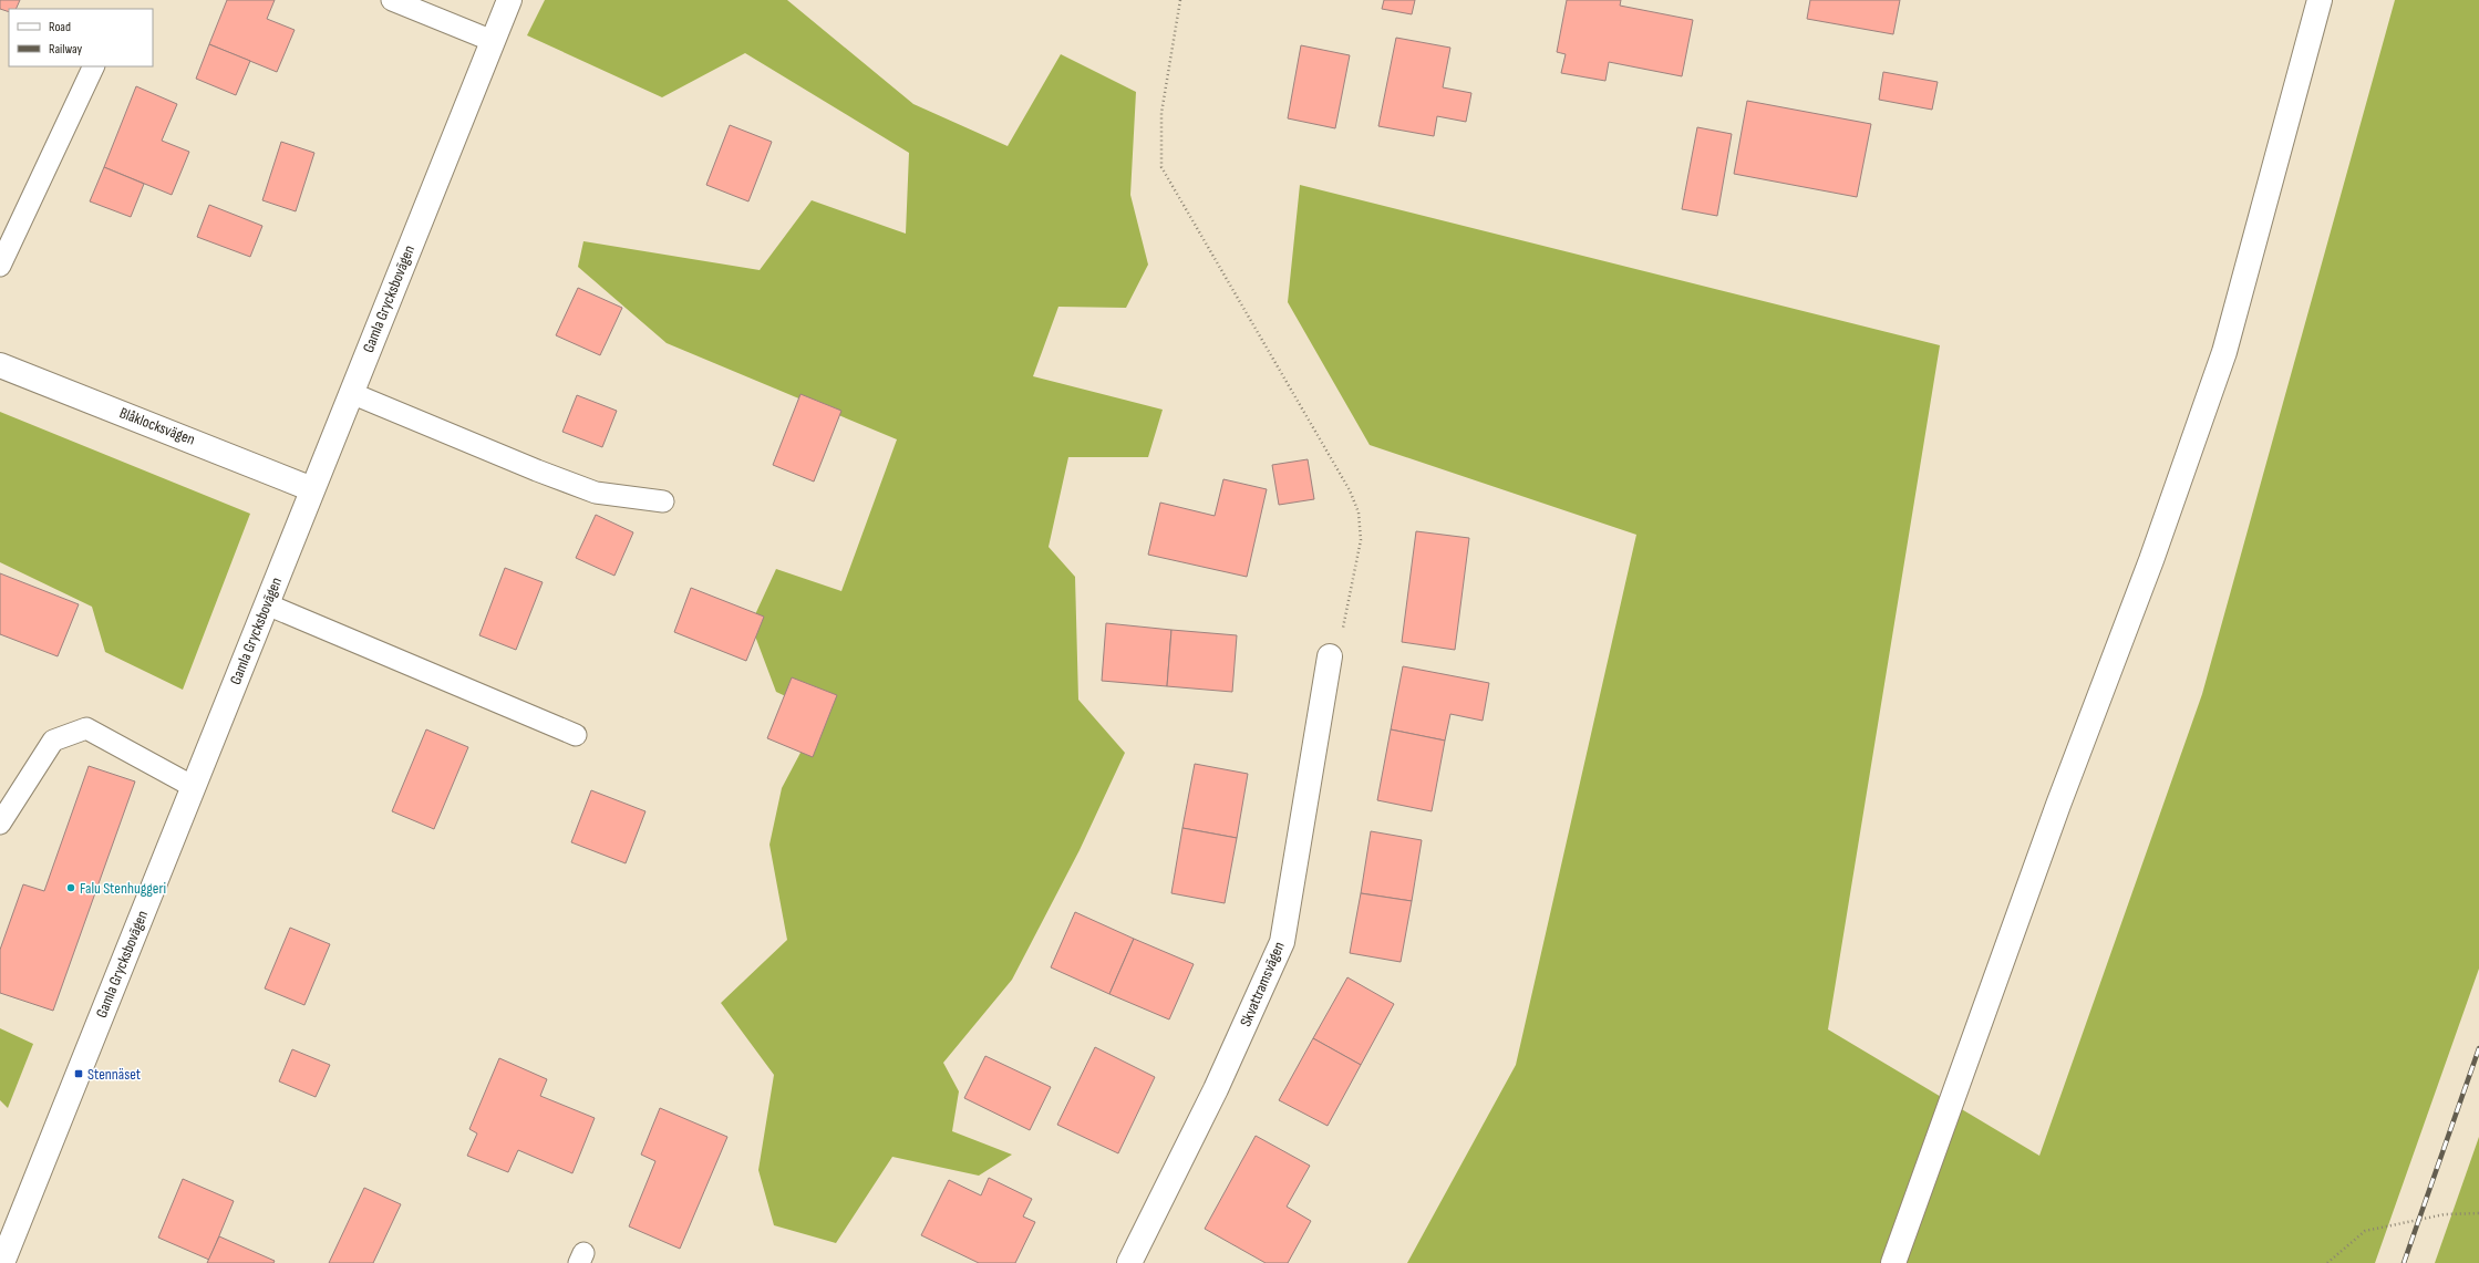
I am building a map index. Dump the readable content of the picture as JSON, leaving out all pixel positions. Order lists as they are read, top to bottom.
{
  "streets": {
    "street": ["Gamla Grycksbovägen", "Blåklocksvägen", "Skvattramsvägen"]
  },
  "crossings": [
    ["Gamla Grycksbovägen", "Blåklocksvägen"]
  ],
  "places": {
    "other": ["Falu Stenhuggeri"],
    "transit": ["Stennäset"]
  },
  "legend": ["Road", "Railway"]
}
